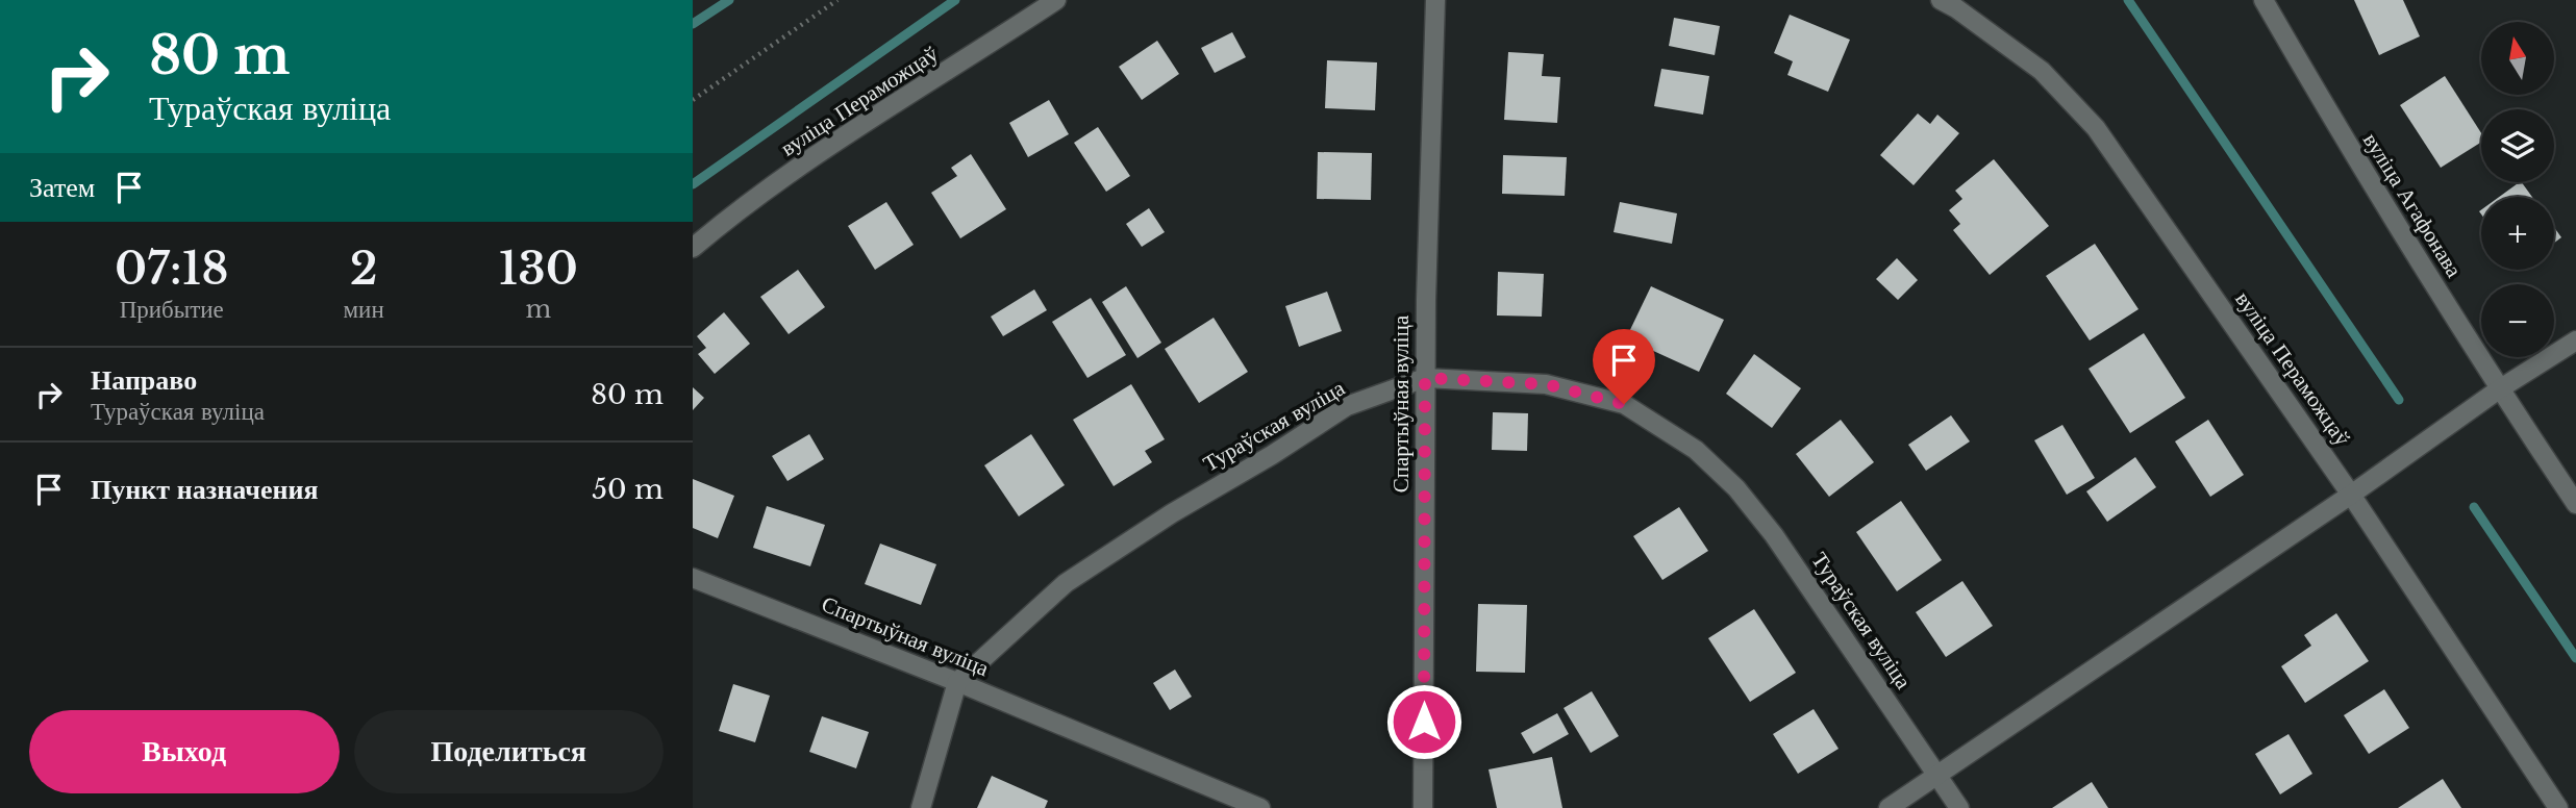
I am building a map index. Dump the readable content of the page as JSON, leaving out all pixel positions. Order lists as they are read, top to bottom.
{
  "streets": {
    "street": [
      "вуліца Пераможцаў",
      "вуліца Агафонава",
      "Спартыўная вуліца",
      "Тураўская вуліца"
    ]
  },
  "crossings": [
    ["Спартыўная вуліца", "Тураўская вуліца"]
  ],
  "north": "top",
  "page": {
    "turn": ["80 m", "Тураўская вуліца"],
    "map_buttons": ["+", "−"],
    "then": "Затем",
    "eta": [
      "07:18",
      "Прибытие",
      "2",
      "мин",
      "130",
      "m"
    ],
    "list": [
      {
        "name": "Направо",
        "note": "Тураўская вуліца",
        "value": "80 m"
      },
      {
        "name": "Пункт назначения",
        "value": "50 m"
      }
    ],
    "buttons": ["Выход", "Поделиться"]
  }
}
